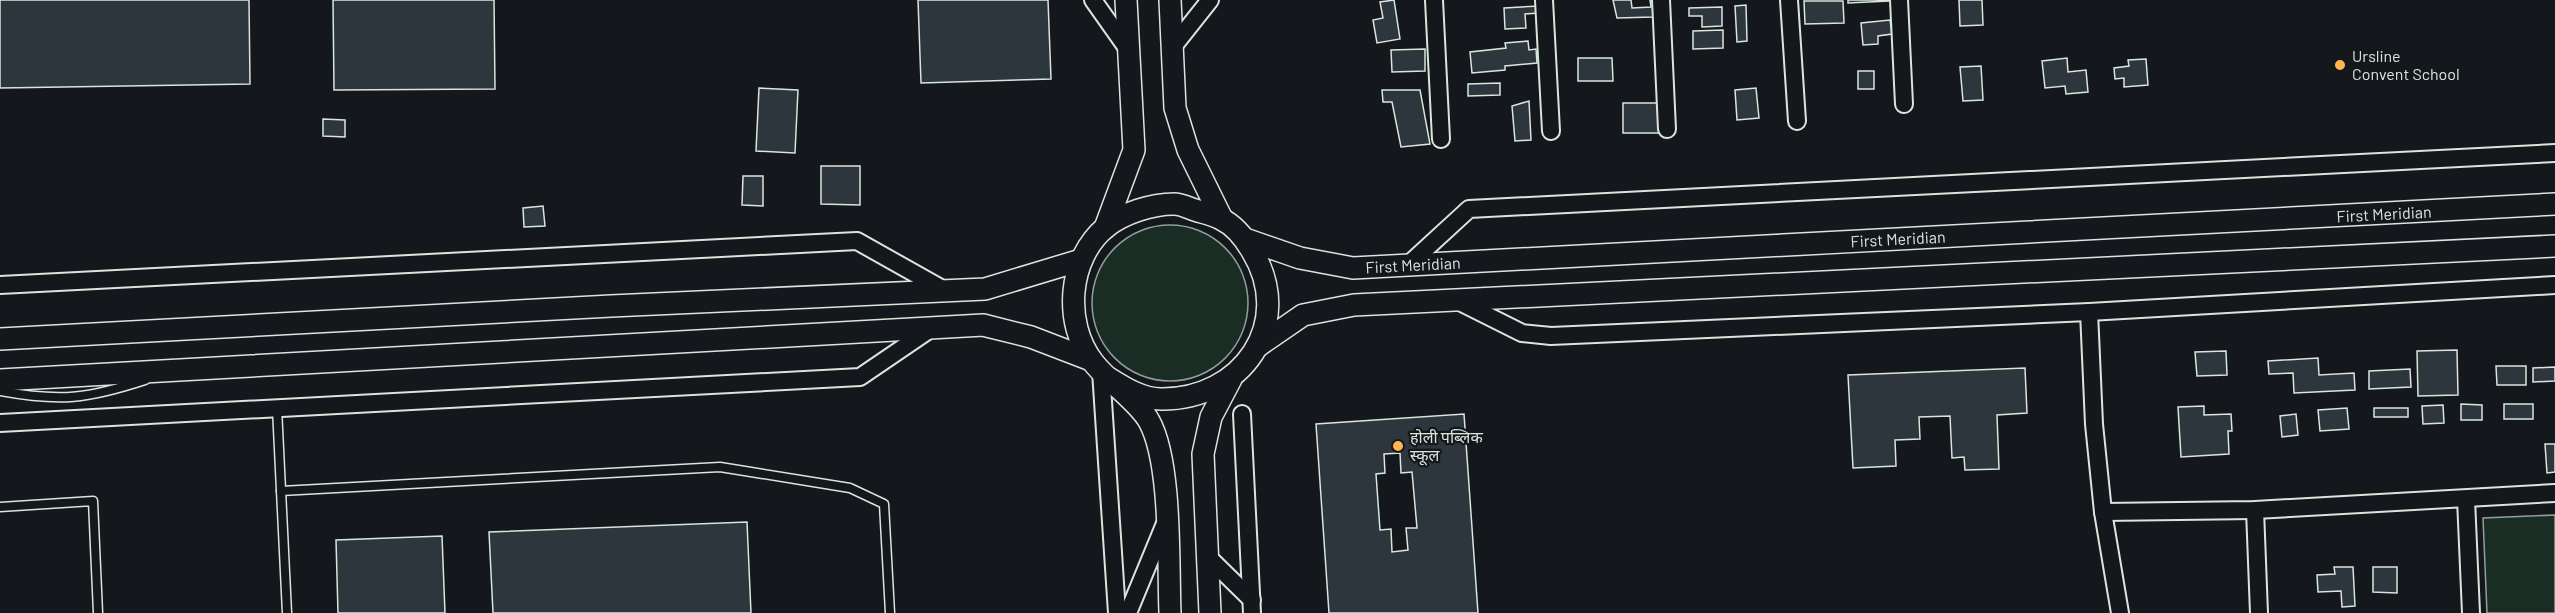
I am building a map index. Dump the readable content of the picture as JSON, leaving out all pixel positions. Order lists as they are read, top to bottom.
{
  "streets": {
    "street": ["First Meridian"]
  },
  "places": ["Ursline Convent School", "होली पब्लिक स्कूल"]
}
